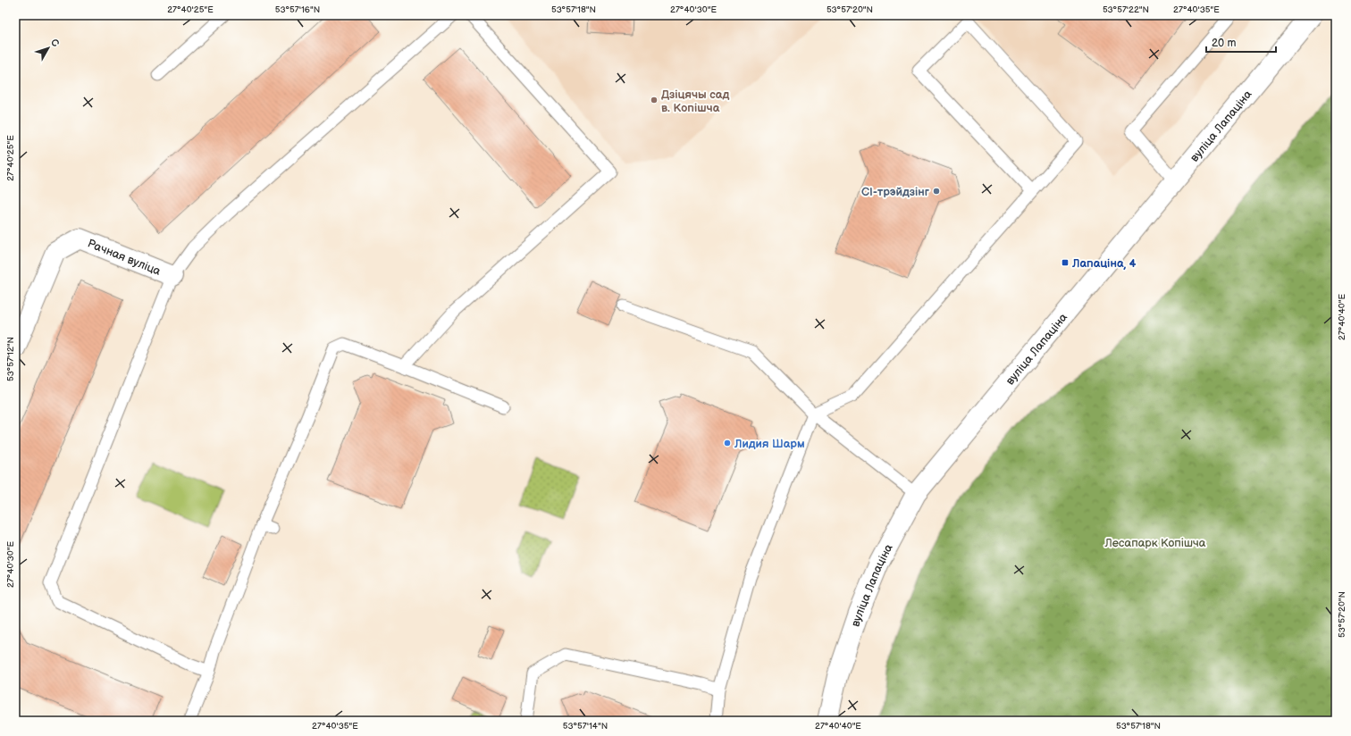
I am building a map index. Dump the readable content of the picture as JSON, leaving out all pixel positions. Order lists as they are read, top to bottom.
{
  "streets": {
    "main road": ["вуліца Лапаціна", "Рачная вуліца"]
  },
  "parks": ["Лесапарк Копішча"],
  "places": {
    "other": ["Дзіцячы сад в. Копішча", "СІ-трэйдзінг", "Лидия Шарм"],
    "transit": ["Лапаціна, 4"]
  },
  "scale_bar": "20 m",
  "north": "top right",
  "coordinates": [
    "27°40'25\"E",
    "53°57'16\"N",
    "53°57'18\"N",
    "27°40'30\"E",
    "53°57'20\"N",
    "53°57'22\"N",
    "27°40'35\"E",
    "27°40'40\"E",
    "53°57'12\"N",
    "53°57'14\"N"
  ]
}
